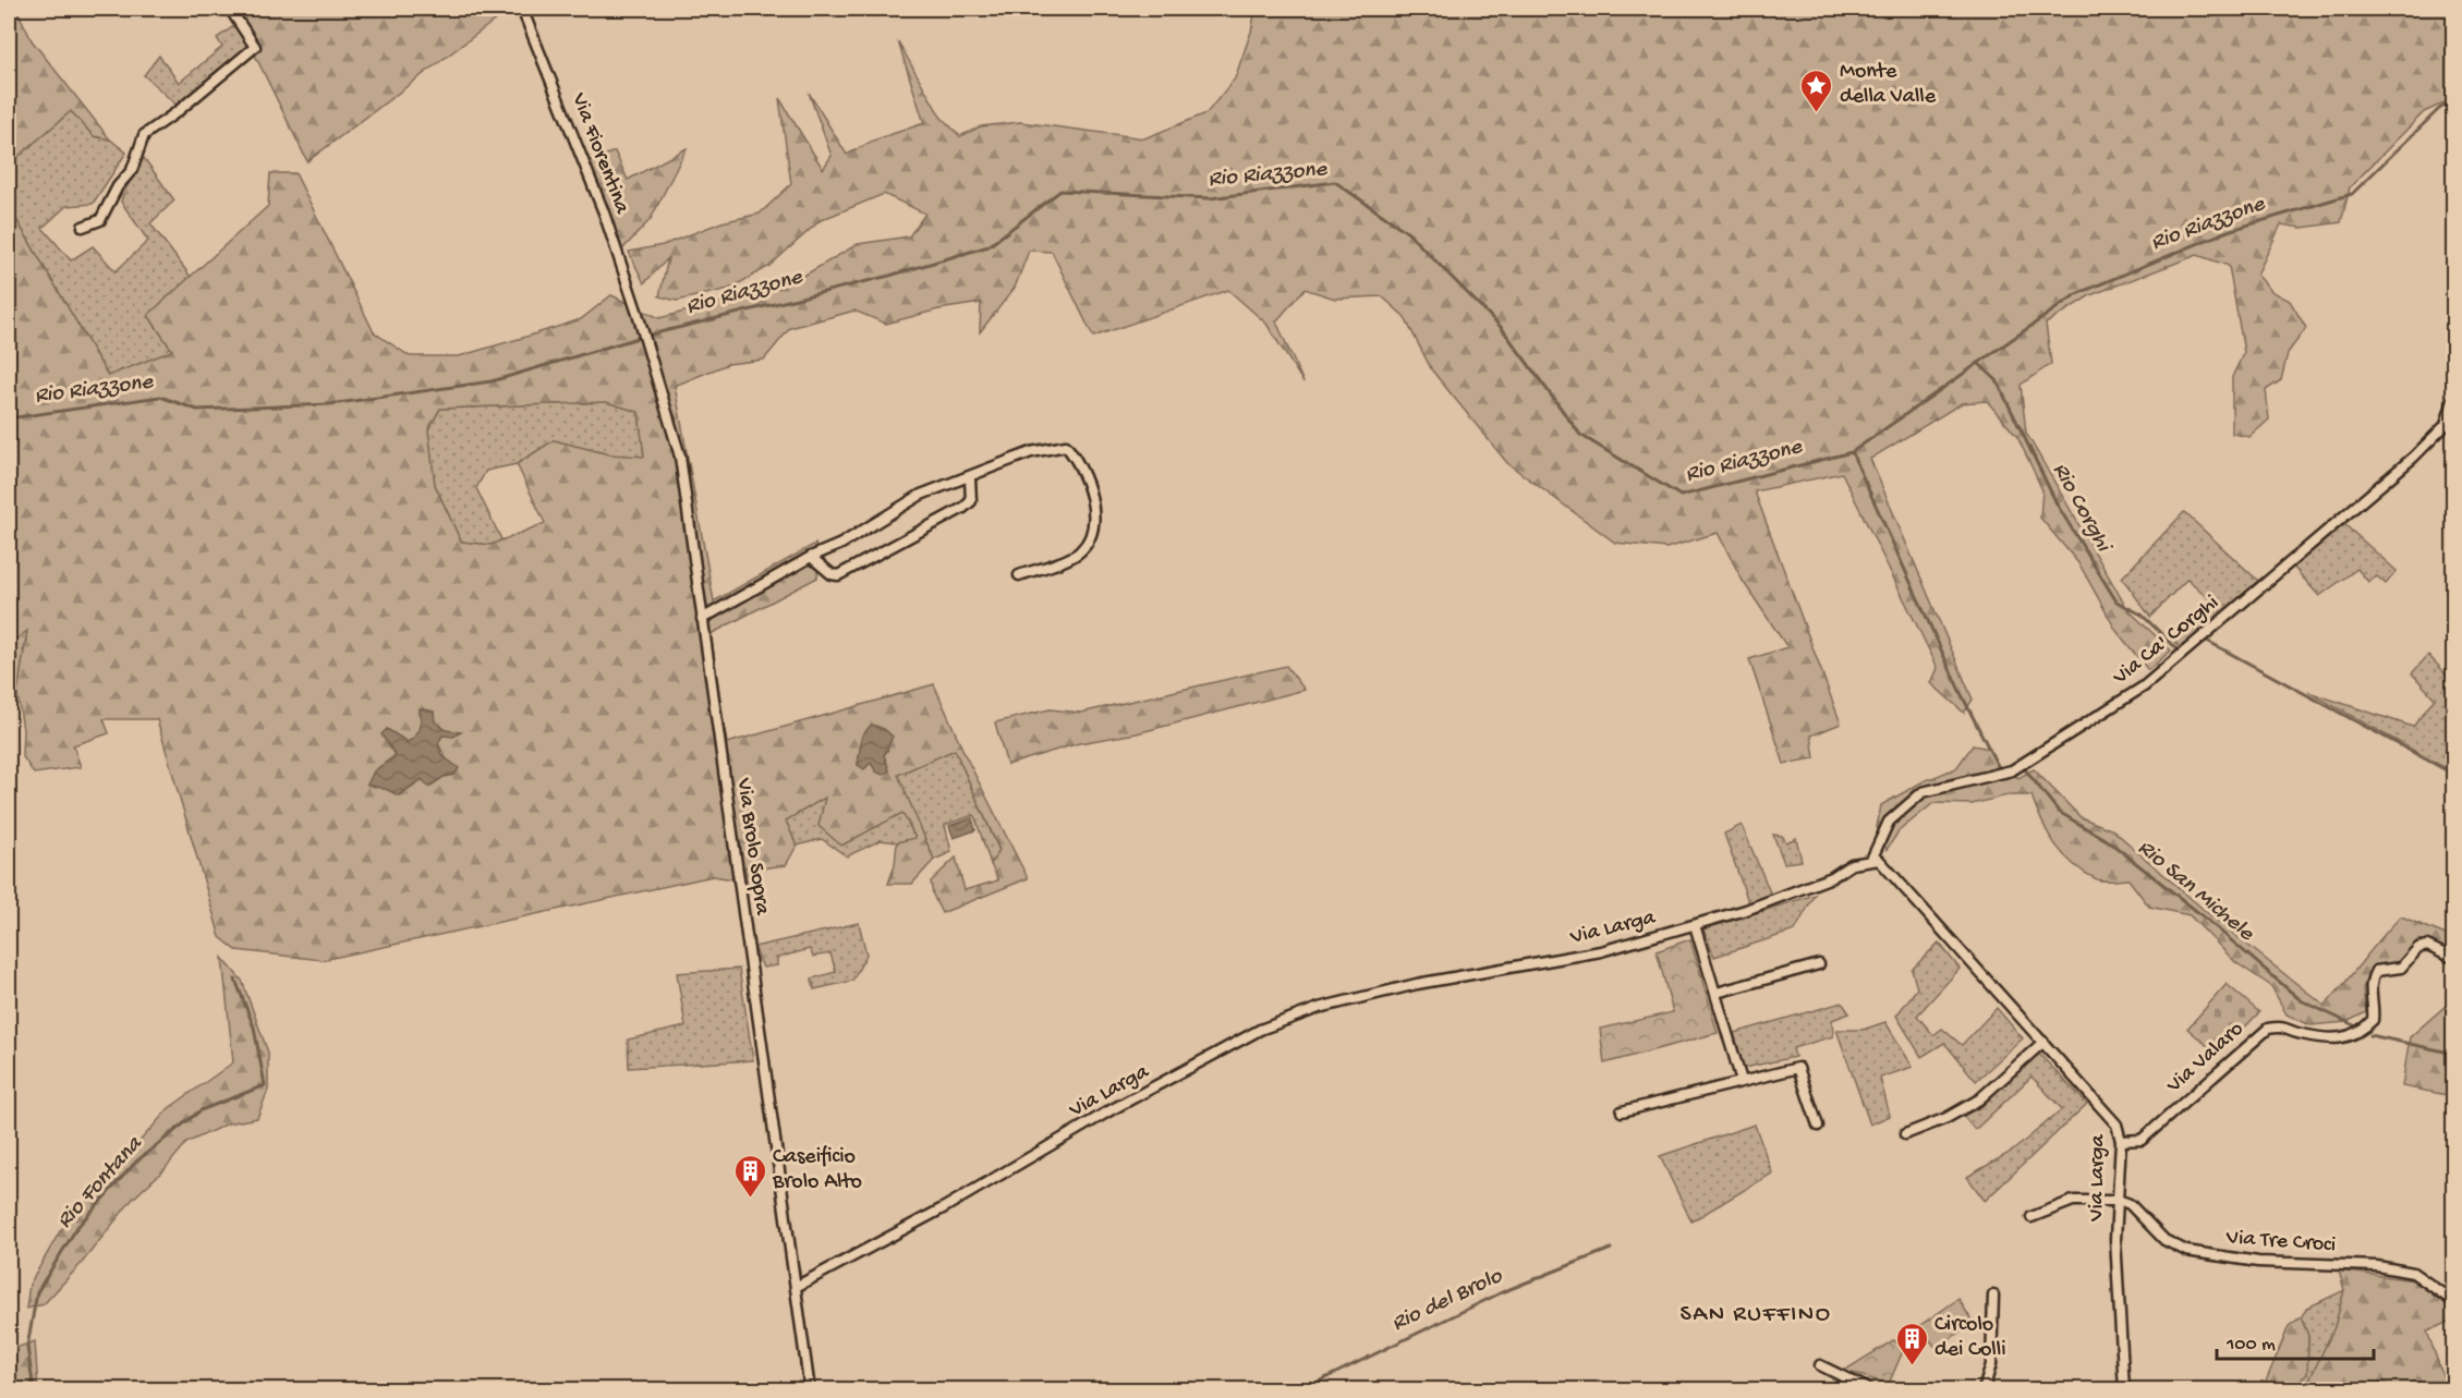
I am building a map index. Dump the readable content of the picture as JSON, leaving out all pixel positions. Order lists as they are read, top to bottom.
{
  "streets": {
    "street": [
      "Via Fiorentina",
      "Via Ca' Corghi",
      "Via Brolo Sopra",
      "Via Larga",
      "Via Valaro",
      "Via Tre Croci"
    ]
  },
  "crossings": [
    ["Via Fiorentina", "Via Brolo Sopra"],
    ["Via Ca' Corghi", "Via Larga"],
    ["Via Brolo Sopra", "Via Larga"],
    ["Via Larga", "Via Valaro"],
    ["Via Larga", "Via Tre Croci"]
  ],
  "districts": ["SAN RUFFINO"],
  "water": [
    "Rio Riazzone",
    "Rio Corghi",
    "Rio San Michele",
    "Rio Fontana",
    "Rio del Brolo"
  ],
  "places": {
    "place": ["Monte della Valle"],
    "building": ["Caseificio Brolo Alto", "Circolo dei Colli"]
  },
  "scale_bar": "100 m"
}
